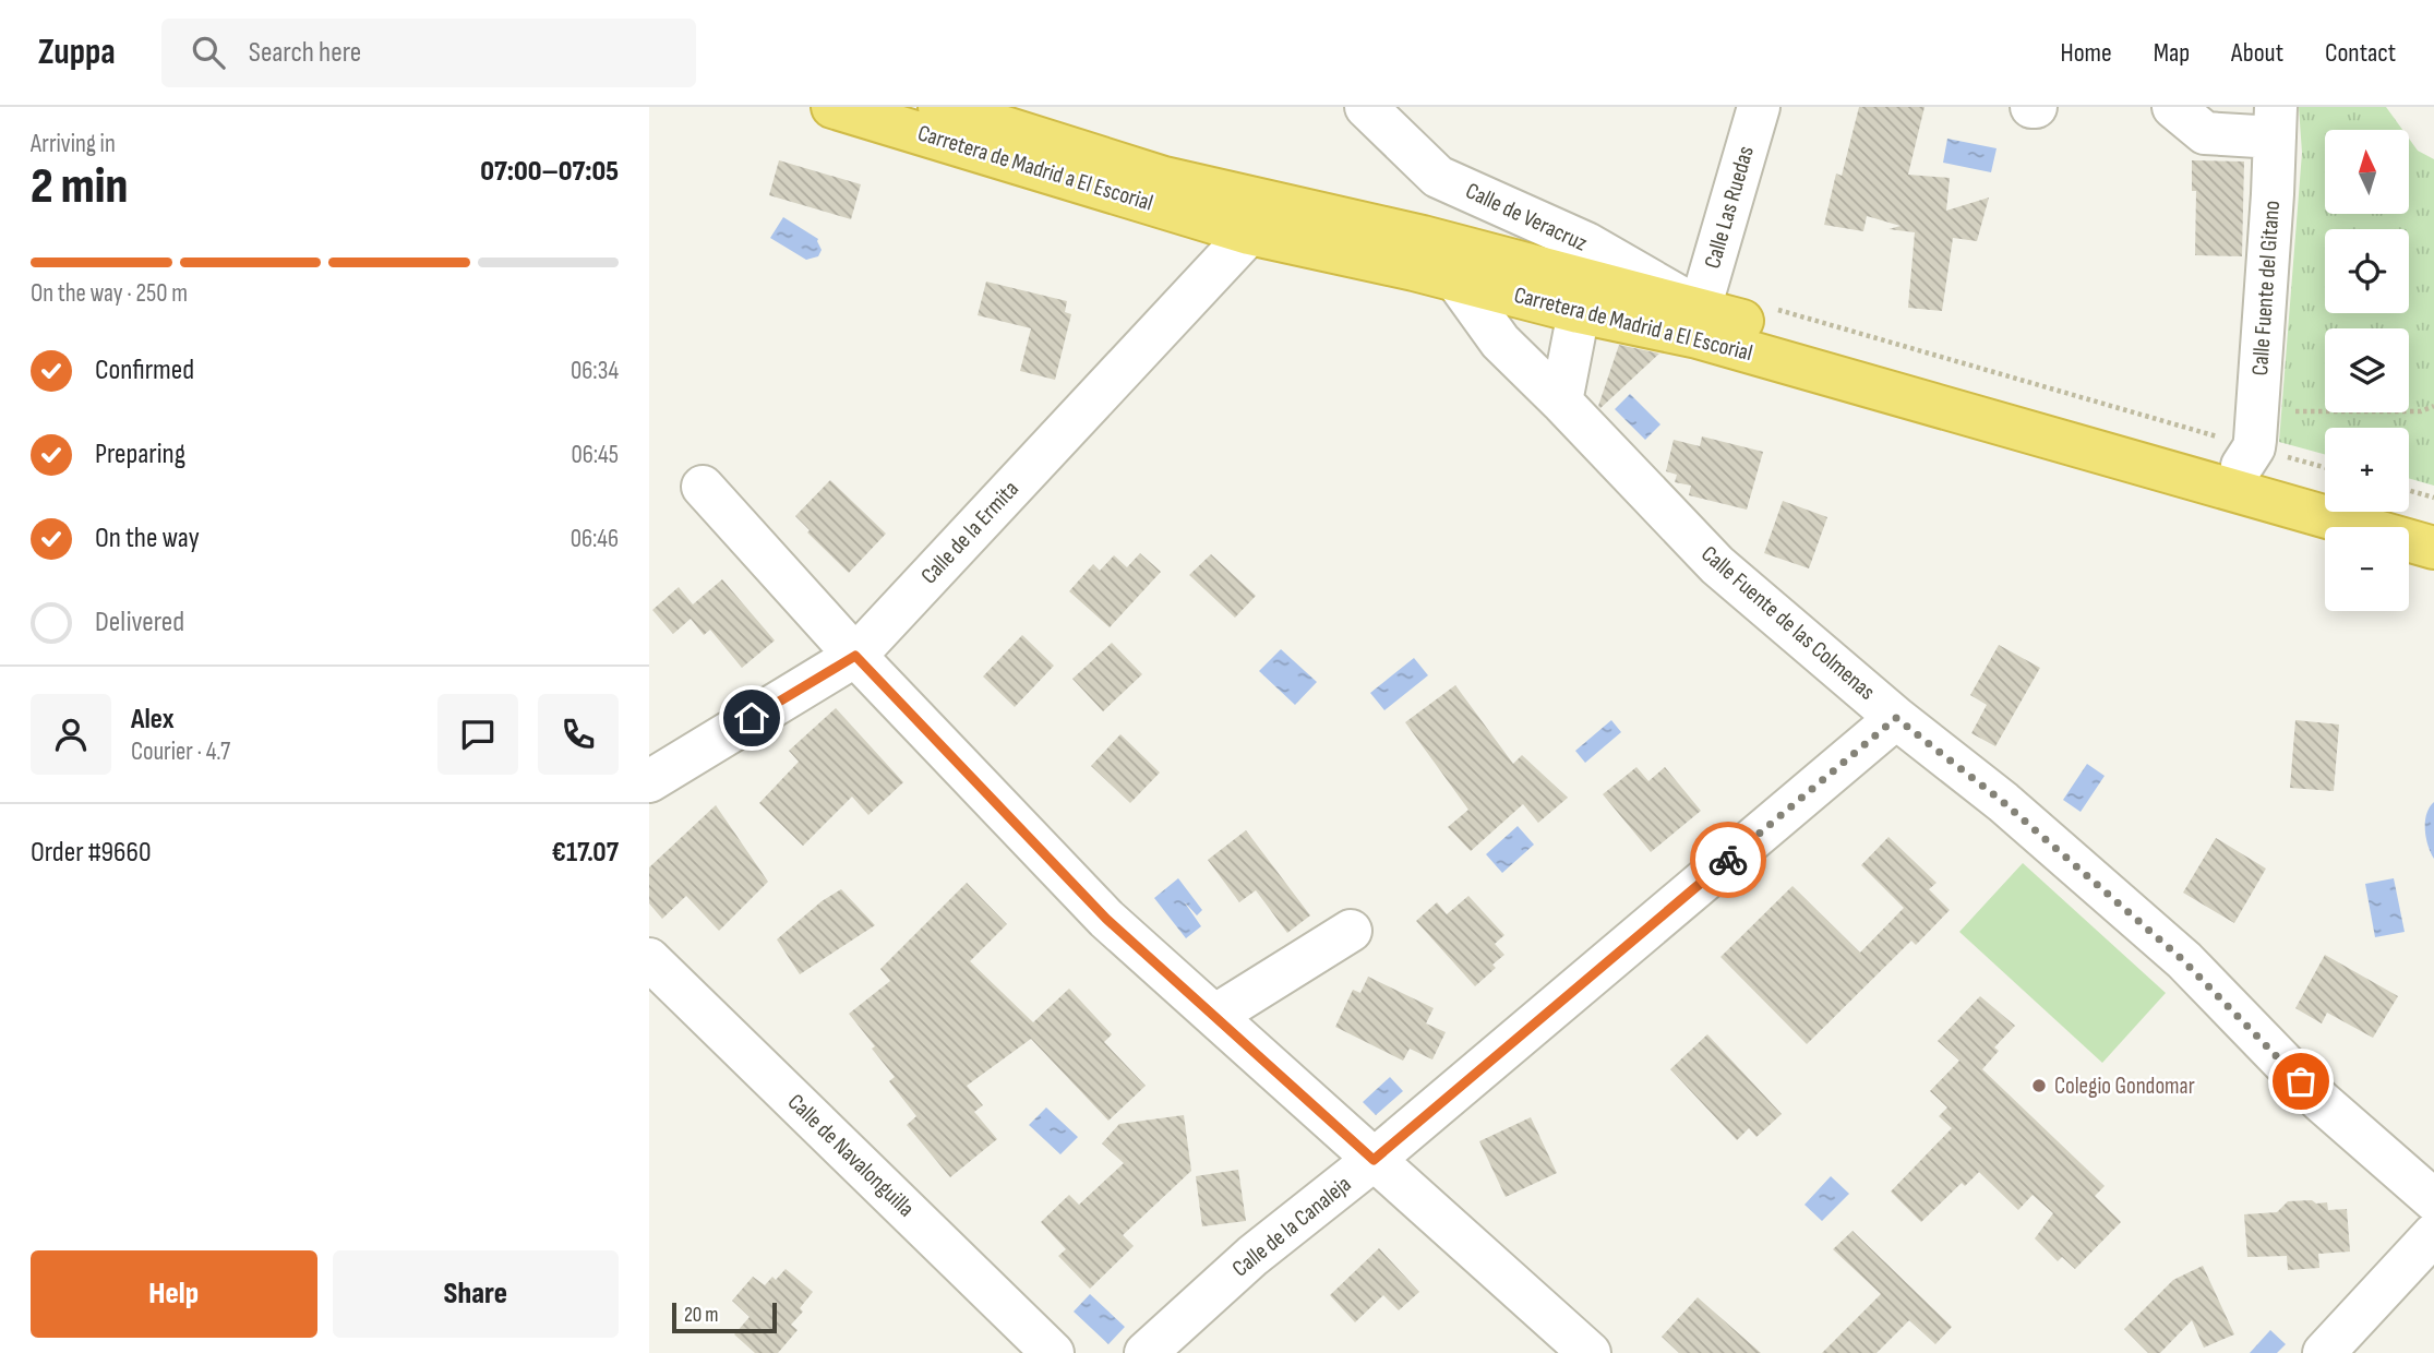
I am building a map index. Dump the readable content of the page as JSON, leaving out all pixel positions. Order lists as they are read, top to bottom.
{
  "streets": {
    "highway": ["Carretera de Madrid a El Escorial"],
    "street": [
      "Calle Las Ruedas",
      "Calle de Veracruz",
      "Calle Fuente del Gitano",
      "Calle de la Ermita",
      "Calle Fuente de las Colmenas",
      "Calle de Navalonguilla",
      "Calle de la Canaleja"
    ]
  },
  "crossings": [
    ["Carretera de Madrid a El Escorial", "Calle Las Ruedas"],
    ["Carretera de Madrid a El Escorial", "Calle de Veracruz"],
    ["Carretera de Madrid a El Escorial", "Calle Fuente del Gitano"],
    ["Carretera de Madrid a El Escorial", "Calle de la Ermita"],
    ["Carretera de Madrid a El Escorial", "Calle Fuente de las Colmenas"],
    ["Calle Las Ruedas", "Calle de Veracruz"],
    ["Calle Fuente de las Colmenas", "Calle de la Canaleja"]
  ],
  "places": ["Colegio Gondomar"],
  "scale_bar": "20 m",
  "north": "top",
  "page": {
    "header": "Zuppa",
    "search": "Search here",
    "nav": [
      "Home",
      "Map",
      "About",
      "Contact"
    ],
    "heading": ["2 min", "Arriving in", "07:00–07:05"],
    "panel": [
      "Alex",
      "Courier · 4.7",
      "Order #9660",
      "€17.07"
    ],
    "map_buttons": ["+", "−"],
    "bar": "On the way · 250 m",
    "list": [
      ["Confirmed", "06:34"],
      ["Preparing", "06:45"],
      ["On the way", "06:46"],
      "Delivered"
    ],
    "buttons": ["Help", "Share"],
    "scale": "20 m"
  }
}
